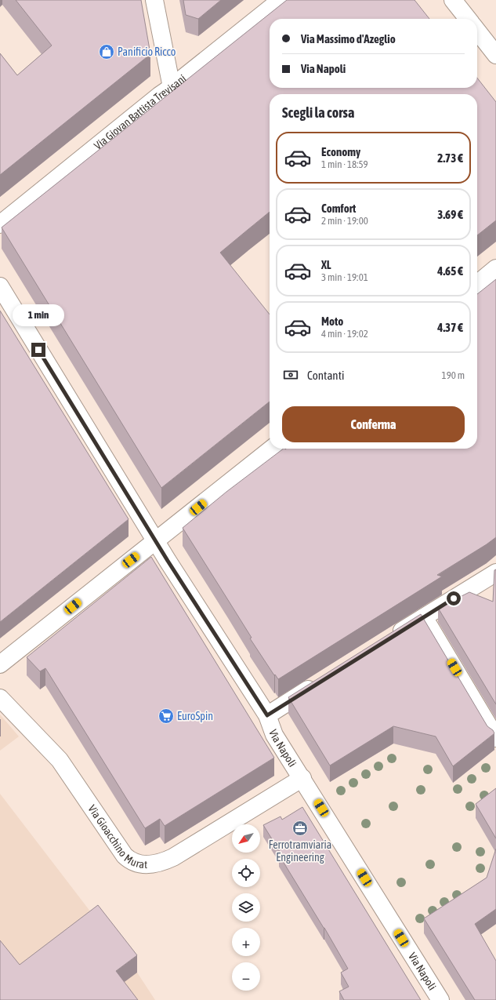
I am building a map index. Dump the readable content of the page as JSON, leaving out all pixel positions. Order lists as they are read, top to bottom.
{
  "streets": {
    "street": ["Via Giovan Battista Trevisani", "Via Napoli", "Via Gioacchino Murat"]
  },
  "crossings": [
    ["Via Napoli", "Via Gioacchino Murat"]
  ],
  "places": {
    "shop": ["Panificio Ricco"],
    "supermarket": ["EuroSpin"],
    "office": ["Ferrotramviaria Engineering"]
  },
  "north": "bottom left",
  "page": {
    "banner": ["Via Massimo d'Azeglio", "Via Napoli"],
    "heading": "Scegli la corsa",
    "list": [
      {
        "name": "Economy",
        "note": "1 min · 18:59",
        "value": "2.73 €"
      },
      {
        "name": "Comfort",
        "note": "2 min · 19:00",
        "value": "3.69 €"
      },
      {
        "name": "XL",
        "note": "3 min · 19:01",
        "value": "4.65 €"
      },
      {
        "name": "Moto",
        "note": "4 min · 19:02",
        "value": "4.37 €"
      }
    ],
    "bubble": "1 min",
    "pay": ["Contanti", "190 m"],
    "buttons": "Conferma",
    "map_buttons": ["+", "−"]
  }
}
